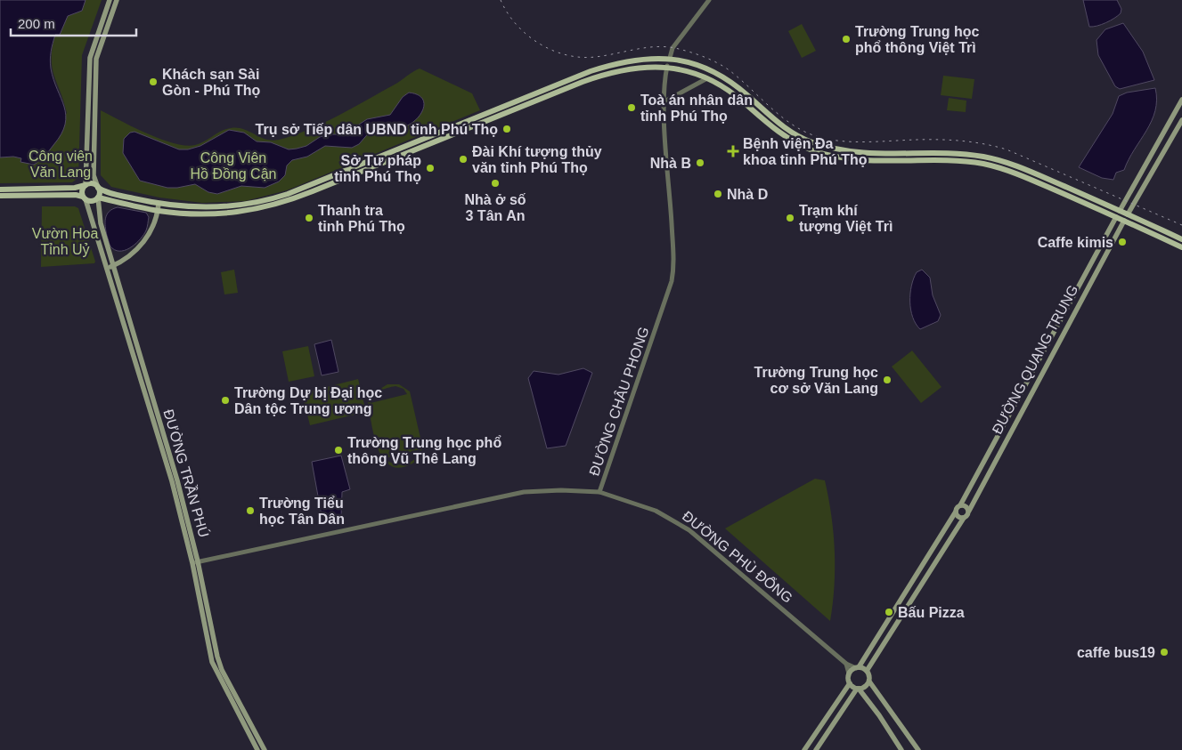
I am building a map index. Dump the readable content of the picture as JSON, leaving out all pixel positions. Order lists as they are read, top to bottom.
{
  "streets": {
    "main road": ["ĐƯỜNG QUANG TRUNG", "ĐƯỜNG TRẦN PHÚ"],
    "street": ["ĐƯỜNG CHÂU PHONG", "ĐƯỜNG PHÙ ĐỔNG"]
  },
  "crossings": [
    ["ĐƯỜNG CHÂU PHONG", "ĐƯỜNG TRẦN PHÚ"],
    ["ĐƯỜNG CHÂU PHONG", "ĐƯỜNG PHÙ ĐỔNG"]
  ],
  "parks": ["Công viên Văn Lang", "Công Viên Hồ Đồng Cận", "Vườn Hoa Tỉnh Uỷ"],
  "places": {
    "other": [
      "Trường Trung học phổ thông Việt Trì",
      "Khách sạn Sài Gòn - Phú Thọ",
      "Toà án nhân dân tỉnh Phú Thọ",
      "Trụ sở Tiếp dân UBND tỉnh Phú Thọ",
      "Đài Khí tượng thủy văn tỉnh Phú Thọ",
      "Nhà B",
      "Sở Tư pháp tỉnh Phú Thọ",
      "Nhà ở số 3 Tân An",
      "Nhà D",
      "Thanh tra tỉnh Phú Thọ",
      "Trạm khí tượng Việt Trì",
      "Caffe kimis",
      "Trường Trung học cơ sở Văn Lang",
      "Trường Dự bị Đại học Dân tộc Trung ương",
      "Trường Trung học phổ thông Vũ Thê Lang",
      "Trường Tiểu học Tân Dân",
      "Bấu Pizza",
      "caffe bus19"
    ],
    "health": ["Bệnh viện Đa khoa tỉnh Phú Thọ"]
  },
  "scale_bar": "200 m"
}
